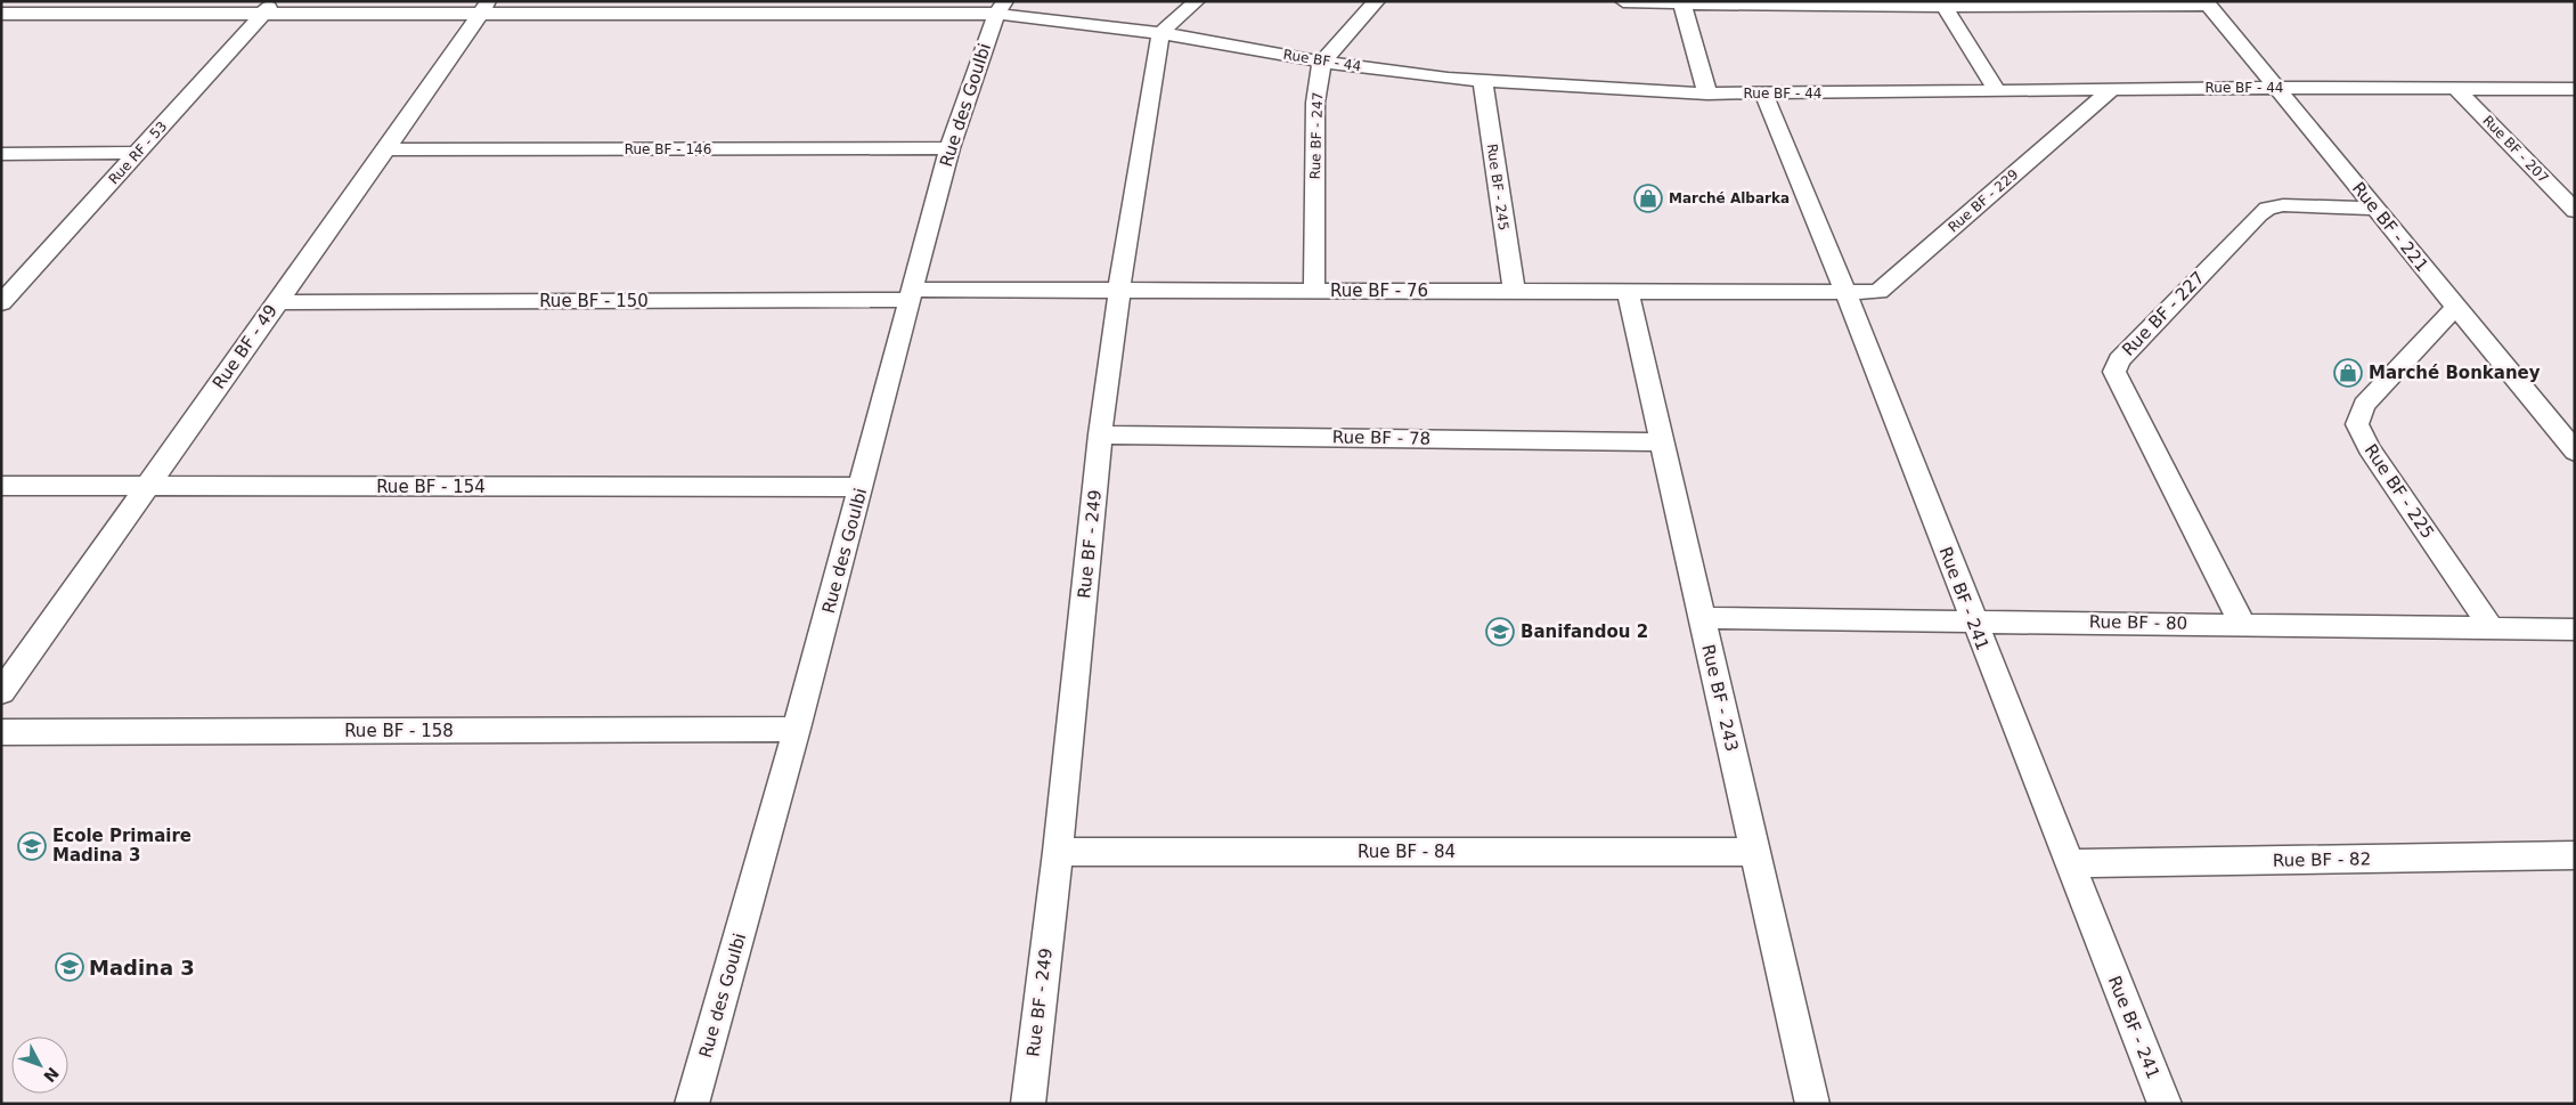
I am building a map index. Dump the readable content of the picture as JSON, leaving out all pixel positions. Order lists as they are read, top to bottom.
{
  "streets": {
    "street": [
      "Rue BF - 44",
      "Rue des Goulbi",
      "Rue BF - 247",
      "Rue BF - 146",
      "Rue BF - 207",
      "Rue RF - 53",
      "Rue BF - 245",
      "Rue BF - 229",
      "Rue BF - 221",
      "Rue BF - 76",
      "Rue BF - 150",
      "Rue BF - 227",
      "Rue BF - 49",
      "Rue BF - 78",
      "Rue BF - 154",
      "Rue BF - 225",
      "Rue BF - 249",
      "Rue BF - 241",
      "Rue BF - 80",
      "Rue BF - 243",
      "Rue BF - 158",
      "Rue BF - 84",
      "Rue BF - 82"
    ]
  },
  "crossings": [
    ["Rue BF - 44", "Rue des Goulbi"],
    ["Rue BF - 44", "Rue BF - 247"],
    ["Rue BF - 44", "Rue BF - 207"],
    ["Rue BF - 44", "Rue RF - 53"],
    ["Rue BF - 44", "Rue BF - 245"],
    ["Rue BF - 44", "Rue BF - 229"],
    ["Rue BF - 44", "Rue BF - 221"],
    ["Rue BF - 44", "Rue BF - 49"],
    ["Rue BF - 44", "Rue BF - 249"],
    ["Rue BF - 44", "Rue BF - 241"],
    ["Rue des Goulbi", "Rue BF - 146"],
    ["Rue des Goulbi", "Rue BF - 76"],
    ["Rue des Goulbi", "Rue BF - 150"],
    ["Rue des Goulbi", "Rue BF - 154"],
    ["Rue des Goulbi", "Rue BF - 158"],
    ["Rue BF - 247", "Rue BF - 76"],
    ["Rue BF - 146", "Rue BF - 49"],
    ["Rue BF - 245", "Rue BF - 76"],
    ["Rue BF - 229", "Rue BF - 76"],
    ["Rue BF - 229", "Rue BF - 241"],
    ["Rue BF - 221", "Rue BF - 227"],
    ["Rue BF - 221", "Rue BF - 225"],
    ["Rue BF - 76", "Rue BF - 150"],
    ["Rue BF - 76", "Rue BF - 249"],
    ["Rue BF - 76", "Rue BF - 241"],
    ["Rue BF - 76", "Rue BF - 243"],
    ["Rue BF - 150", "Rue BF - 49"],
    ["Rue BF - 227", "Rue BF - 80"],
    ["Rue BF - 49", "Rue BF - 154"],
    ["Rue BF - 78", "Rue BF - 249"],
    ["Rue BF - 78", "Rue BF - 243"],
    ["Rue BF - 225", "Rue BF - 80"],
    ["Rue BF - 249", "Rue BF - 84"],
    ["Rue BF - 241", "Rue BF - 80"],
    ["Rue BF - 241", "Rue BF - 82"],
    ["Rue BF - 80", "Rue BF - 243"],
    ["Rue BF - 243", "Rue BF - 84"]
  ],
  "places": {
    "shop": ["Marché Albarka", "Marché Bonkaney"],
    "school or university": ["Banifandou 2", "Ecole Primaire Madina 3", "Madina 3"]
  },
  "north": "bottom right"
}
